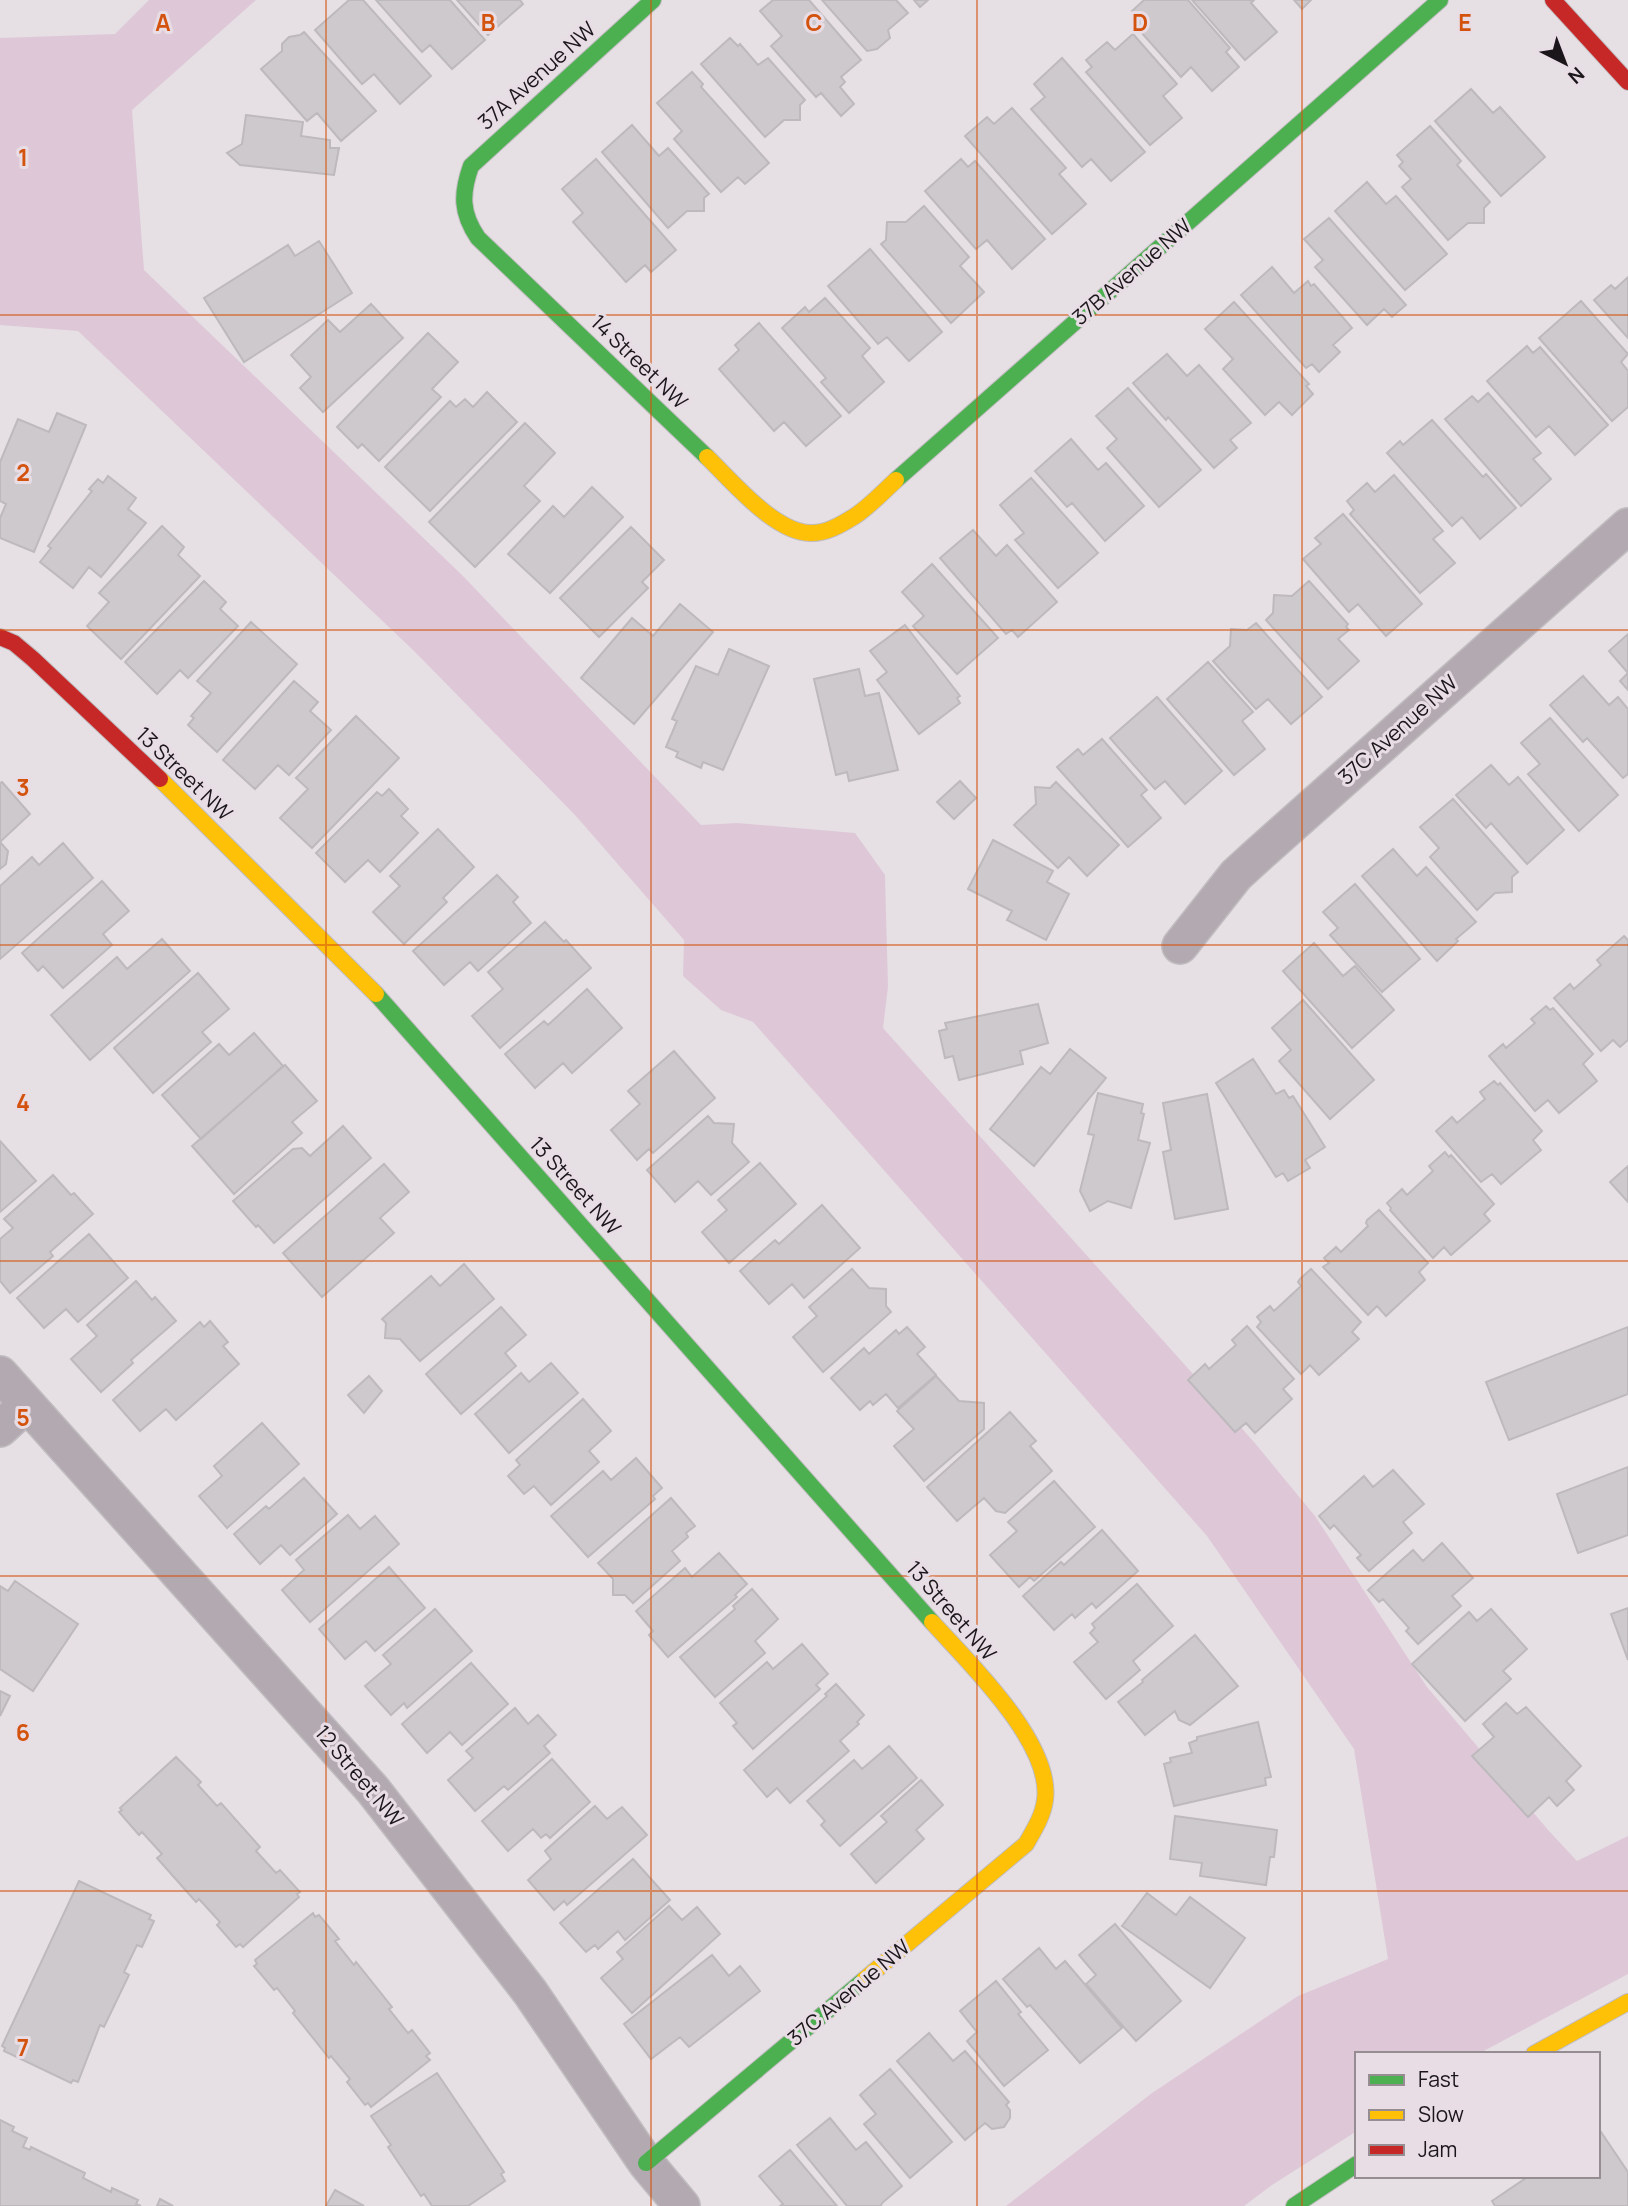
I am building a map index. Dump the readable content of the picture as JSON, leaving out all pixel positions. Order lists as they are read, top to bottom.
{
  "streets": {
    "street": [
      "37A Avenue NW",
      "37B Avenue NW",
      "14 Street NW",
      "37C Avenue NW",
      "13 Street NW",
      "12 Street NW"
    ]
  },
  "crossings": [
    ["37A Avenue NW", "14 Street NW"],
    ["37B Avenue NW", "14 Street NW"],
    ["37C Avenue NW", "13 Street NW"],
    ["37C Avenue NW", "12 Street NW"]
  ],
  "legend": ["Fast", "Slow", "Jam"],
  "north": "bottom right",
  "grid": {
    "columns": [
      "A",
      "B",
      "C",
      "D",
      "E"
    ],
    "rows": [
      "1",
      "2",
      "3",
      "4",
      "5",
      "6",
      "7"
    ]
  }
}
